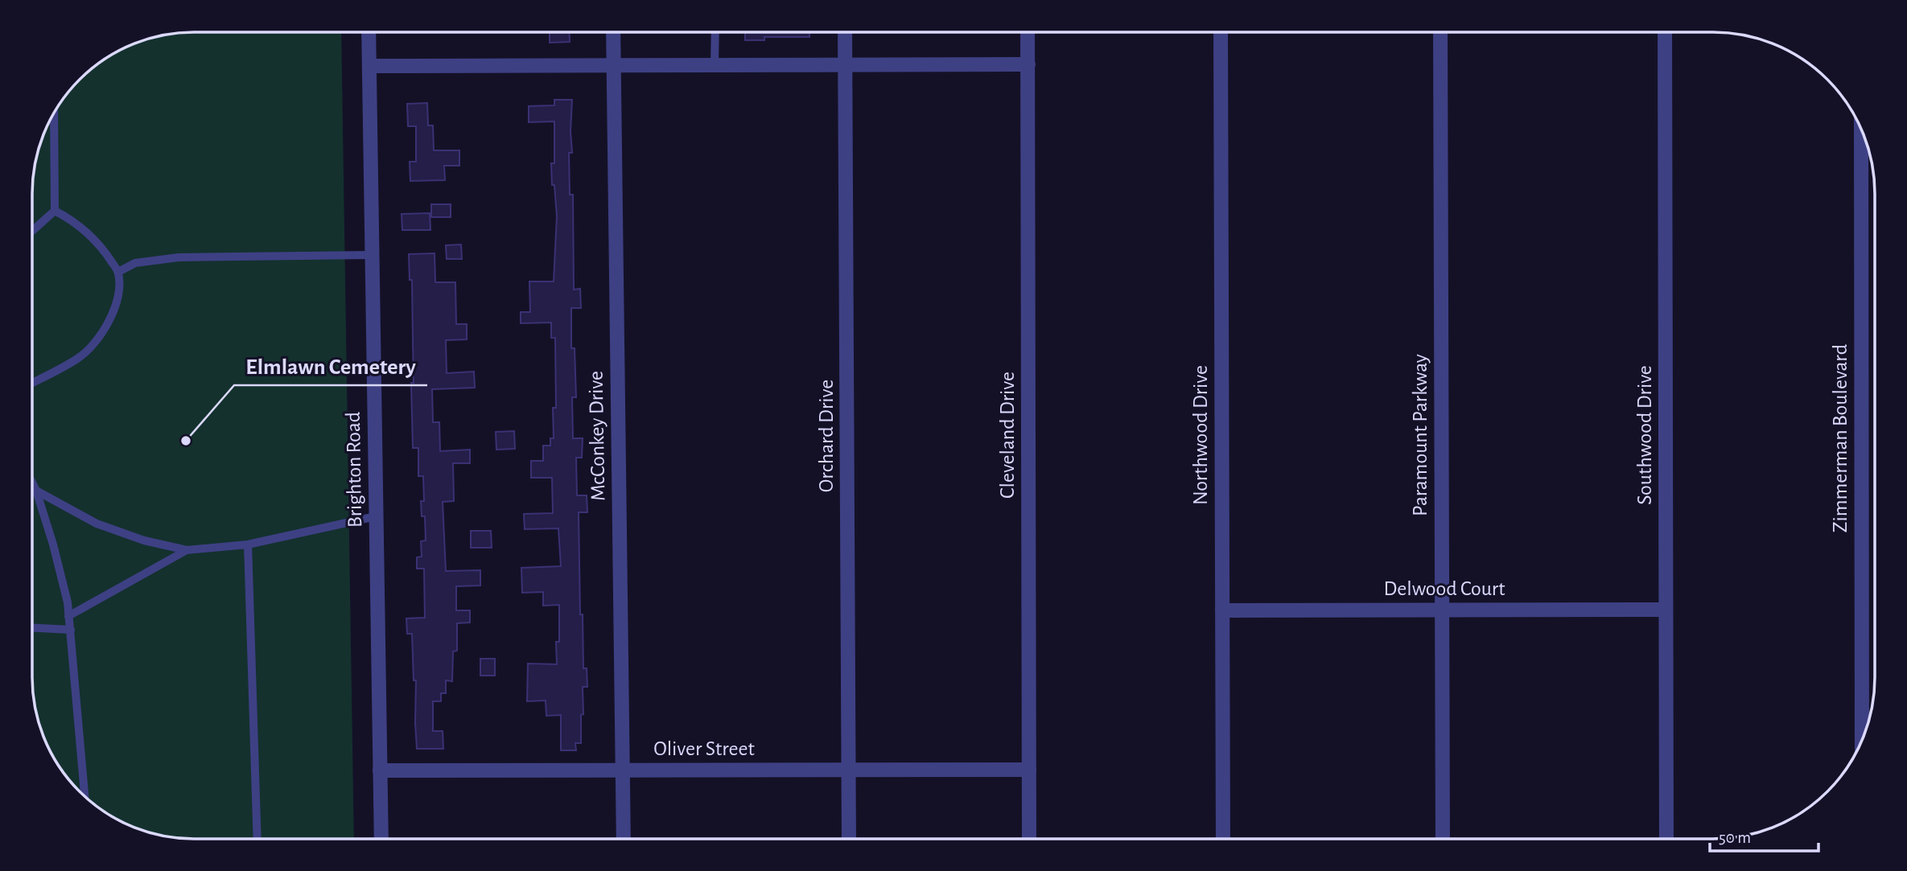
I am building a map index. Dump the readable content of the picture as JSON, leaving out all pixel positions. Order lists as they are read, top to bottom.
{
  "streets": {
    "street": [
      "Cleveland Drive",
      "Northwood Drive",
      "Paramount Parkway",
      "Southwood Drive",
      "McConkey Drive",
      "Orchard Drive",
      "Zimmerman Boulevard",
      "Brighton Road",
      "Delwood Court",
      "Oliver Street"
    ]
  },
  "crossings": [
    ["Cleveland Drive", "Oliver Street"],
    ["Northwood Drive", "Delwood Court"],
    ["Paramount Parkway", "Delwood Court"],
    ["Southwood Drive", "Delwood Court"],
    ["McConkey Drive", "Oliver Street"],
    ["Orchard Drive", "Oliver Street"],
    ["Brighton Road", "Oliver Street"]
  ],
  "places": ["Elmlawn Cemetery"],
  "scale_bar": "50 m"
}
